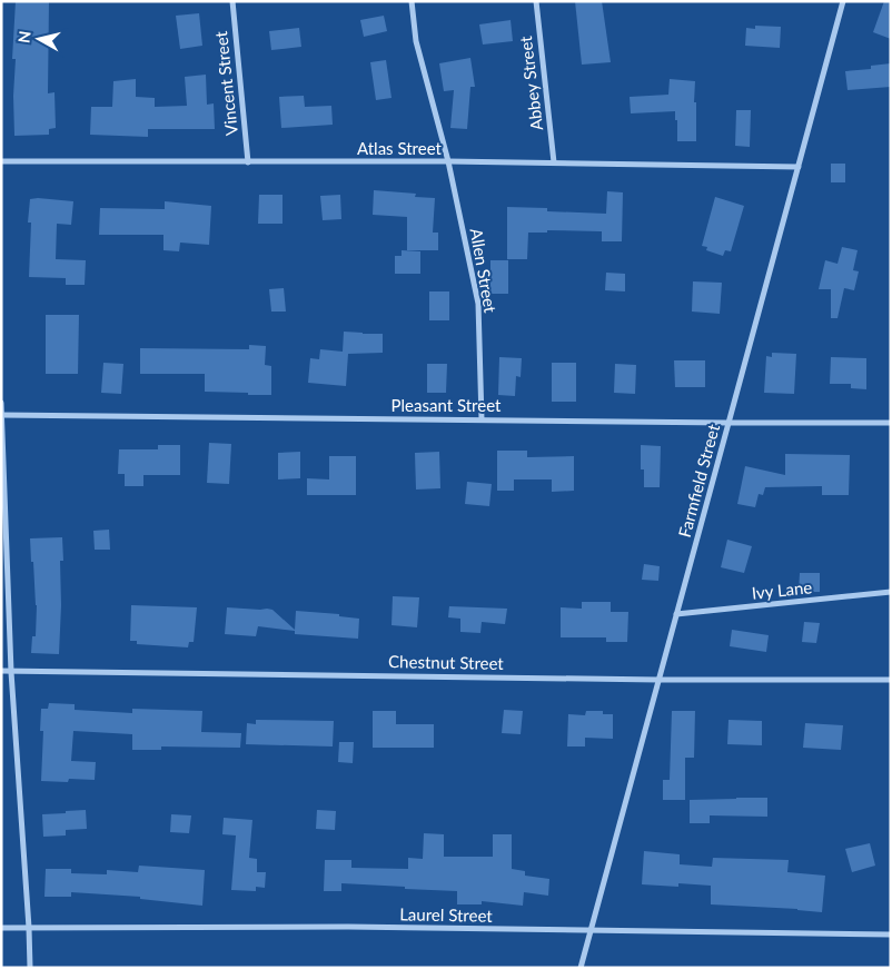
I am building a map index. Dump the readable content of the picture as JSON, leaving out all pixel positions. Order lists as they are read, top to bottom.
{
  "streets": {
    "street": [
      "Vincent Street",
      "Abbey Street",
      "Atlas Street",
      "Allen Street",
      "Pleasant Street",
      "Farmfield Street",
      "Ivy Lane",
      "Chestnut Street",
      "Laurel Street"
    ]
  },
  "crossings": [
    ["Vincent Street", "Atlas Street"],
    ["Abbey Street", "Atlas Street"],
    ["Atlas Street", "Allen Street"],
    ["Atlas Street", "Farmfield Street"],
    ["Allen Street", "Pleasant Street"],
    ["Pleasant Street", "Farmfield Street"],
    ["Farmfield Street", "Ivy Lane"],
    ["Farmfield Street", "Chestnut Street"],
    ["Farmfield Street", "Laurel Street"]
  ],
  "north": "left"
}
